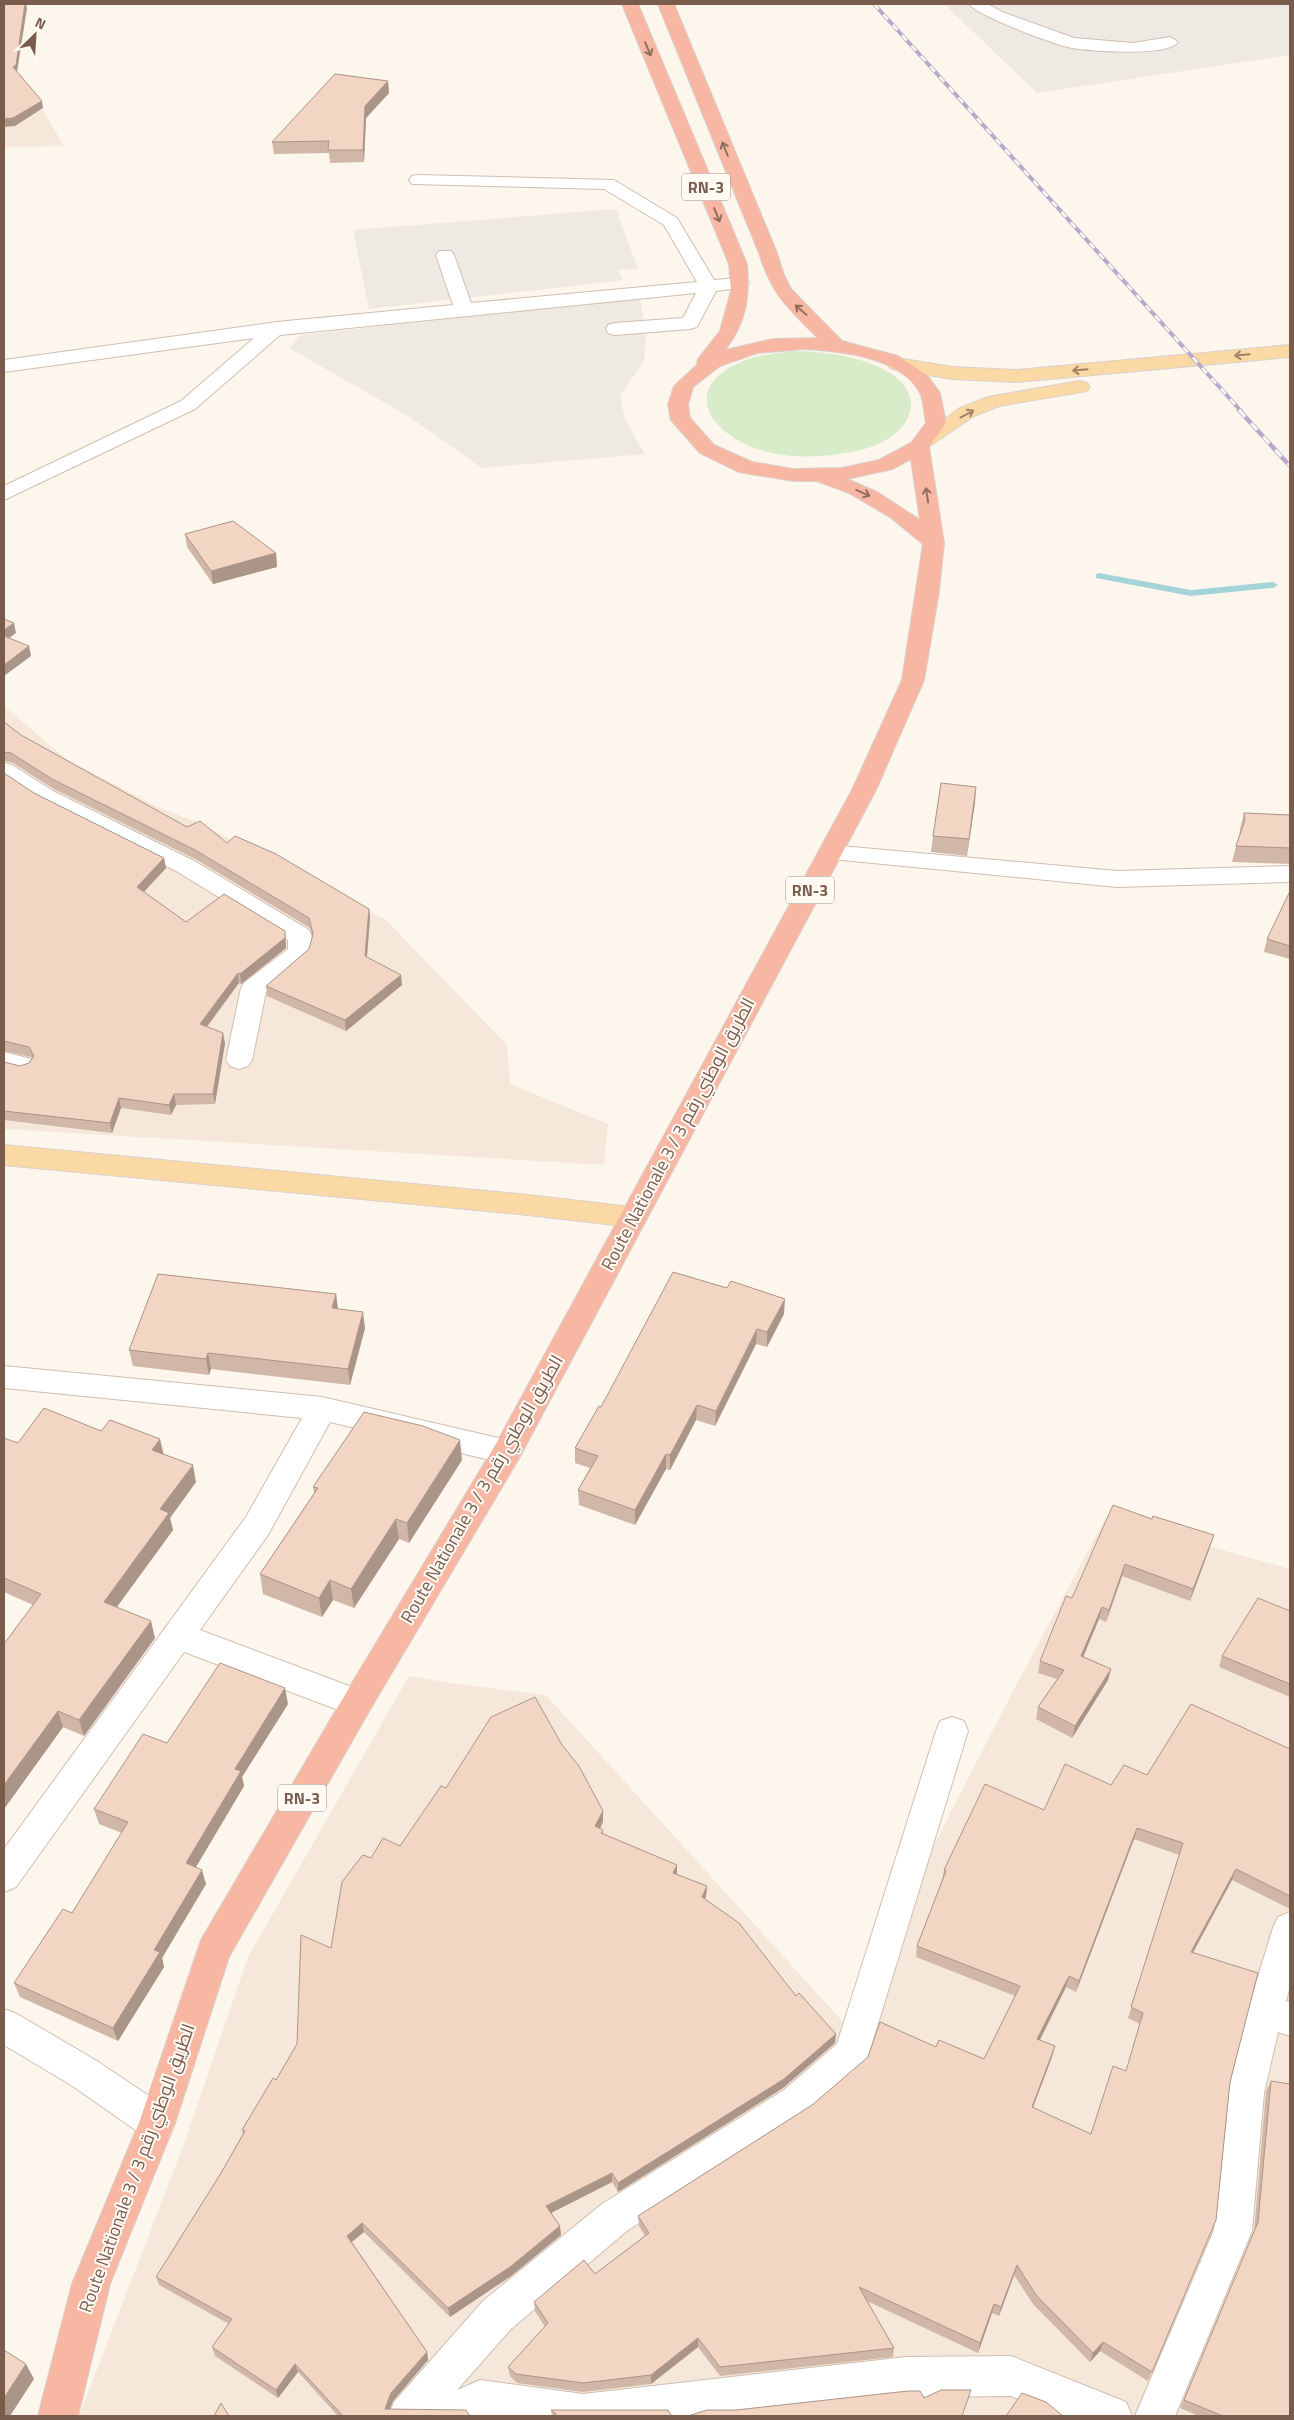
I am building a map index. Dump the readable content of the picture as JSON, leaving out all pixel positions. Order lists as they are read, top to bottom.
{
  "streets": {
    "highway": ["RN-3", "Route Nationale 3 / الطريق الوطني رقم 3"]
  },
  "crossings": [
    ["RN-3", "Route Nationale 3 / الطريق الوطني رقم 3"]
  ],
  "north": "top right"
}
